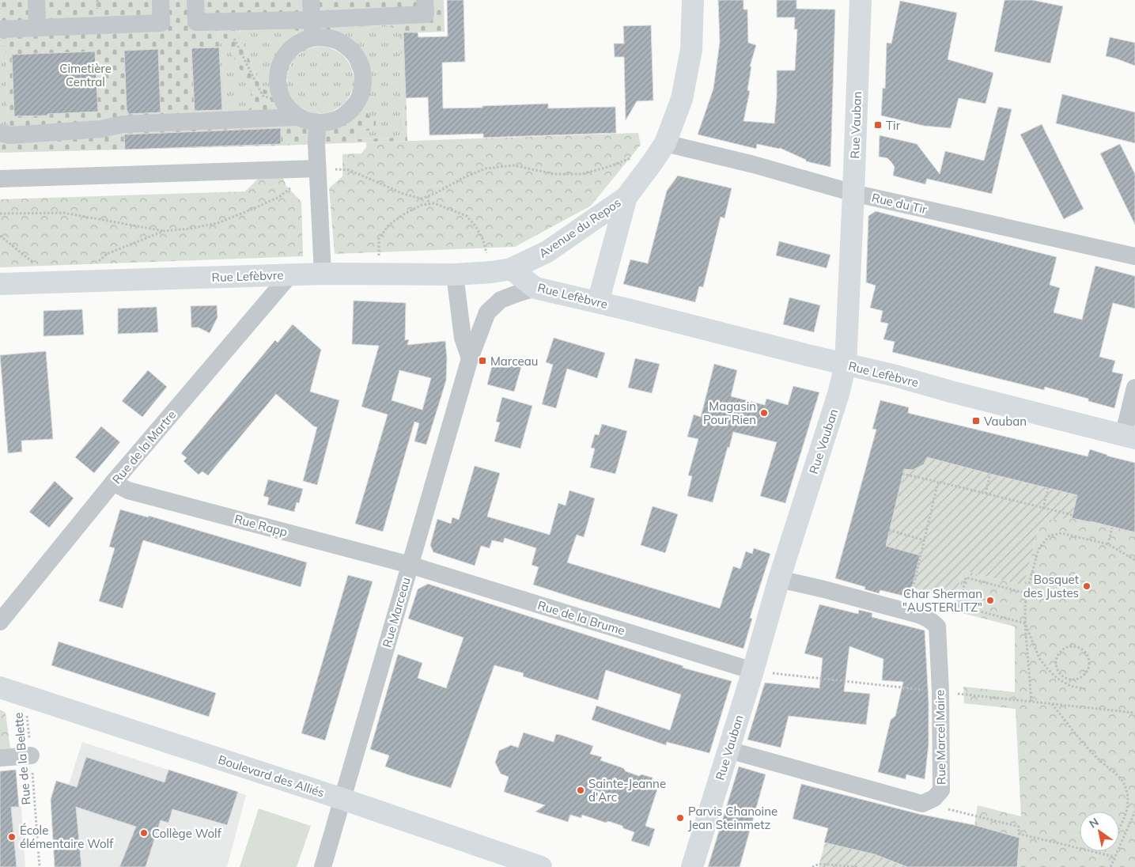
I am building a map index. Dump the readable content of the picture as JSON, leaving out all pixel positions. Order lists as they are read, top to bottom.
{
  "streets": {
    "main road": [
      "Rue Vauban",
      "Avenue du Repos",
      "Rue Lefèbvre",
      "Boulevard des Alliés"
    ],
    "street": [
      "Rue du Tir",
      "Rue de la Martre",
      "Rue Rapp",
      "Rue Marceau",
      "Rue de la Brume",
      "Rue Marcel Maire"
    ],
    "path": ["Rue de la Belette"]
  },
  "crossings": [
    ["Rue Vauban", "Rue du Tir"],
    ["Rue Vauban", "Rue Lefèbvre"],
    ["Rue Vauban", "Rue de la Brume"],
    ["Rue Vauban", "Rue Marcel Maire"],
    ["Rue du Tir", "Avenue du Repos"],
    ["Avenue du Repos", "Rue Lefèbvre"],
    ["Rue Lefèbvre", "Rue de la Martre"],
    ["Rue Lefèbvre", "Rue Marceau"],
    ["Rue de la Martre", "Rue Rapp"],
    ["Rue Rapp", "Rue Marceau"],
    ["Rue Rapp", "Rue de la Brume"],
    ["Rue Marceau", "Rue de la Brume"],
    ["Rue Marceau", "Boulevard des Alliés"],
    ["Rue de la Belette", "Boulevard des Alliés"]
  ],
  "parks": ["Cimetière Central"],
  "places": {
    "transit": ["Tir", "Marceau", "Vauban"],
    "other": [
      "Magasin Pour Rien",
      "Bosquet des Justes",
      "Char Sherman \"AUSTERLITZ\"",
      "Sainte-Jeanne d'Arc",
      "Parvis Chanoine Jean Steinmetz",
      "Collège Wolf",
      "École élémentaire Wolf"
    ]
  },
  "north": "top left"
}
